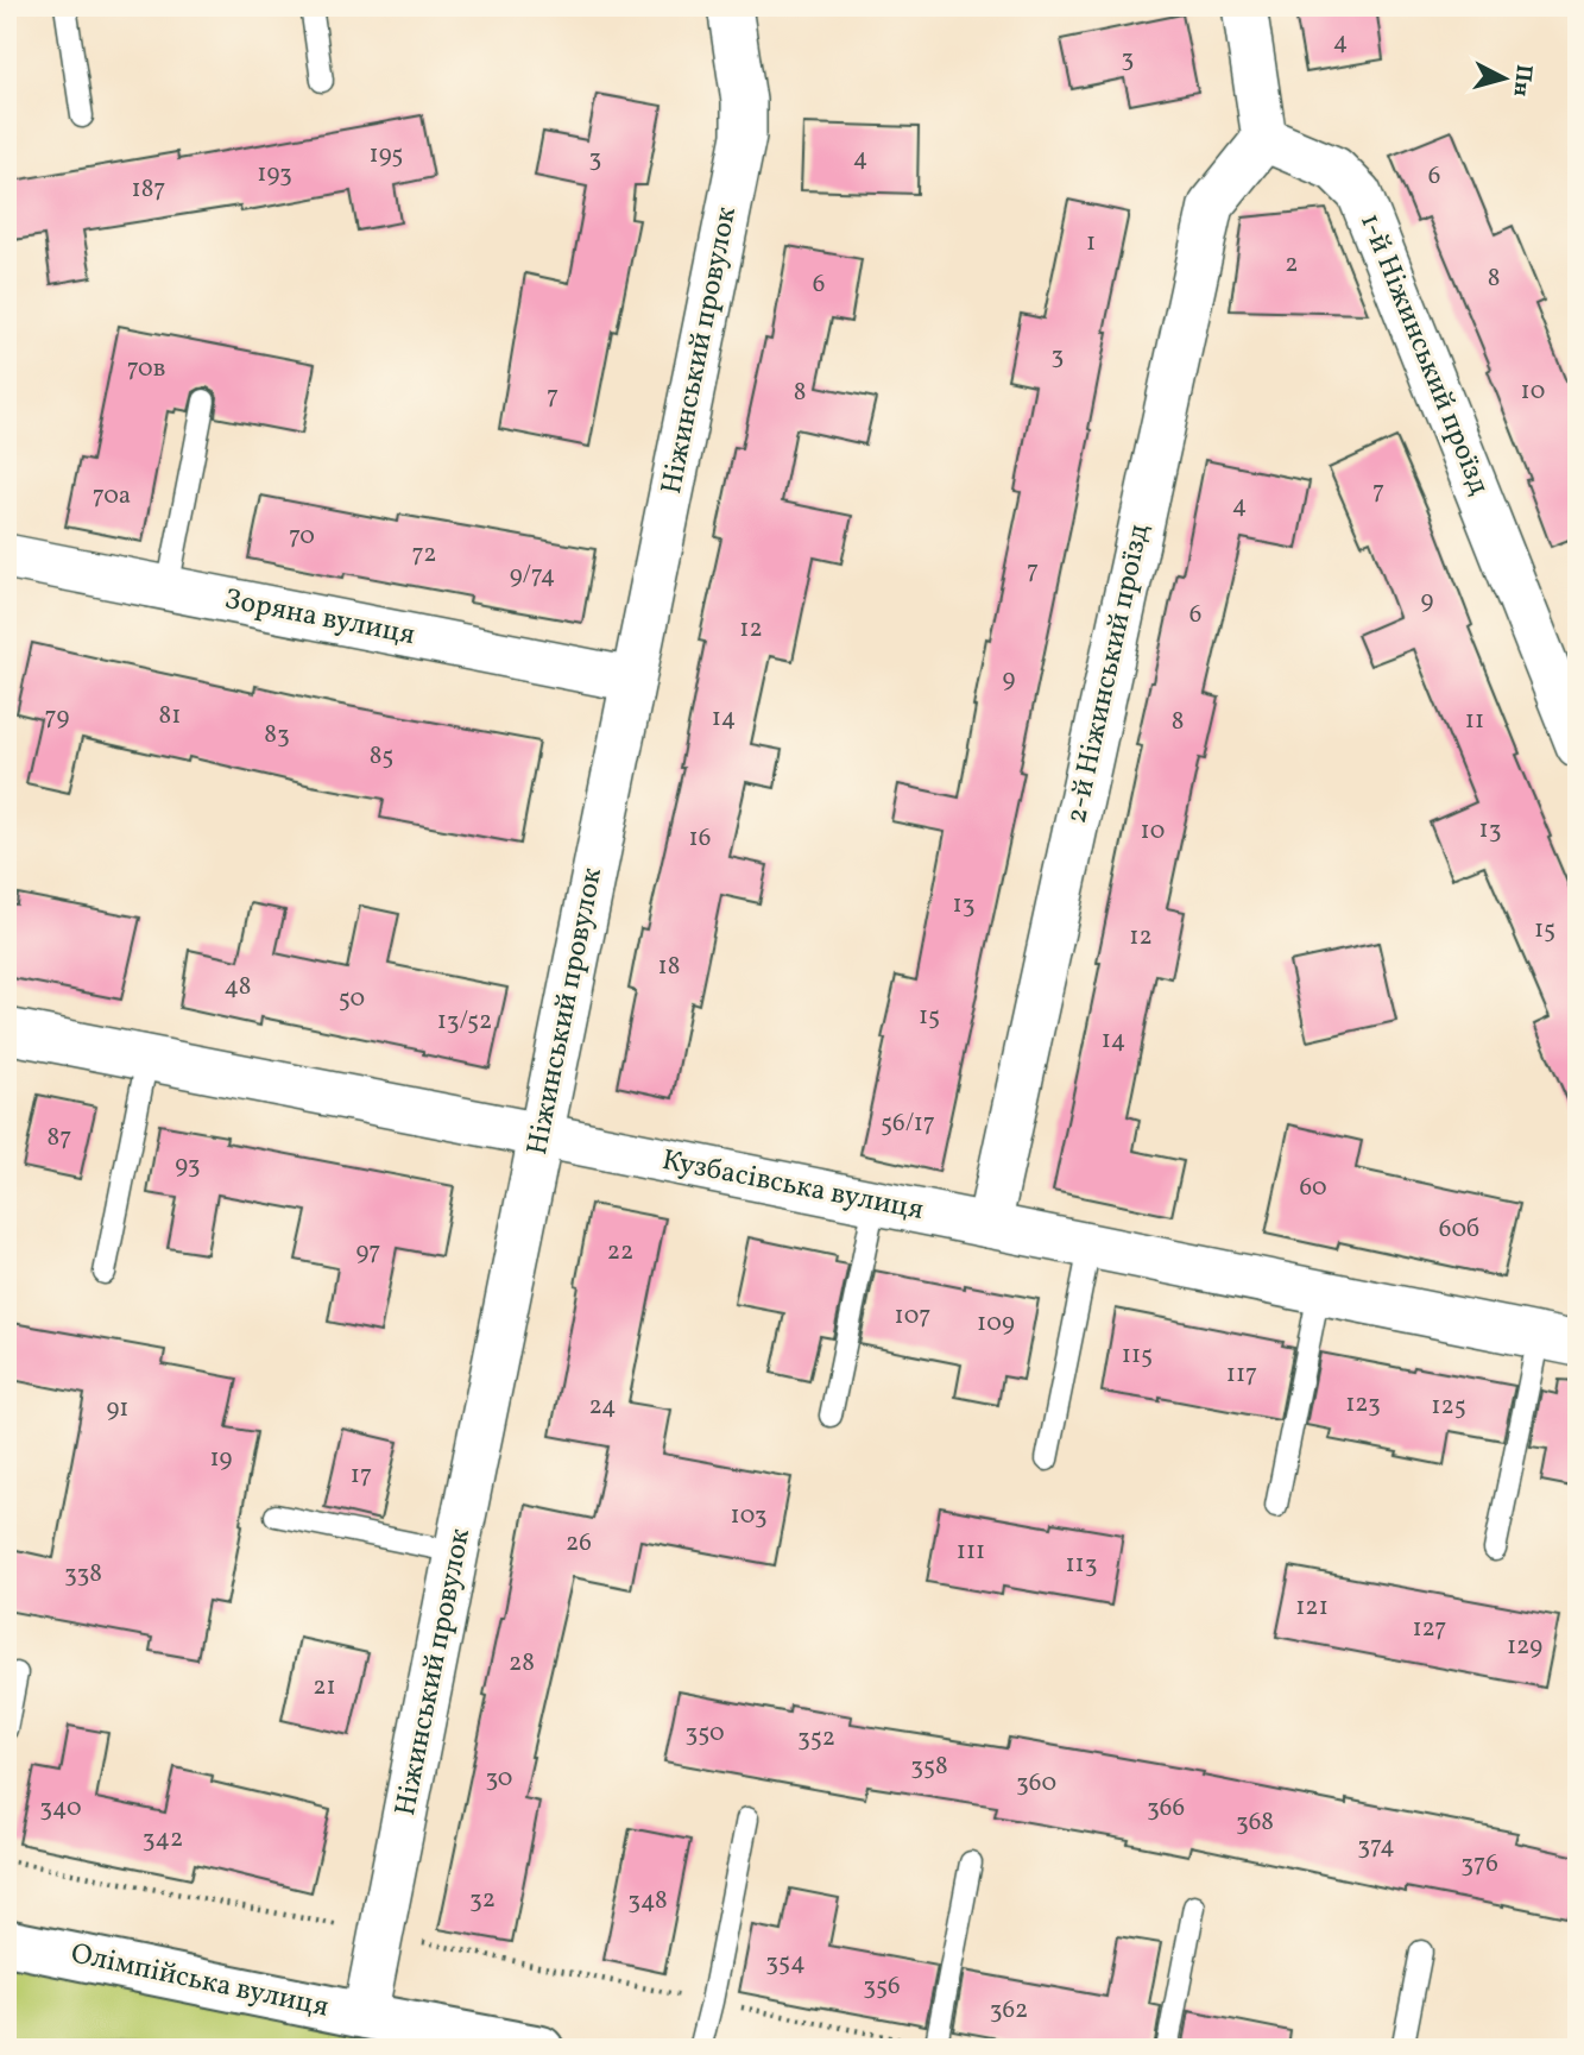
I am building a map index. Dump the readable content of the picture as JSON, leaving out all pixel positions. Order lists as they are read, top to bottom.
{
  "streets": {
    "main road": ["Олімпійська вулиця"],
    "street": [
      "Ніжинський провулок",
      "1-й Ніжинський проїзд",
      "Зоряна вулиця",
      "2-й Ніжинський проїзд",
      "Кузбасівська вулиця"
    ]
  },
  "crossings": [
    ["Ніжинський провулок", "Зоряна вулиця"],
    ["Ніжинський провулок", "Кузбасівська вулиця"],
    ["Ніжинський провулок", "Олімпійська вулиця"],
    ["1-й Ніжинський проїзд", "2-й Ніжинський проїзд"],
    ["2-й Ніжинський проїзд", "Кузбасівська вулиця"]
  ],
  "house_numbers": [
    "4",
    "3",
    "195",
    "3",
    "4",
    "193",
    "6",
    "187",
    "1",
    "2",
    "8",
    "6",
    "3",
    "70в",
    "10",
    "8",
    "7",
    "7",
    "70а",
    "4",
    "70",
    "72",
    "7",
    "9/74",
    "9",
    "6",
    "12",
    "9",
    "81",
    "79",
    "14",
    "11",
    "8",
    "83",
    "85",
    "13",
    "10",
    "16",
    "13",
    "15",
    "12",
    "18",
    "48",
    "50",
    "15",
    "13/52",
    "14",
    "56/17",
    "87",
    "93",
    "60",
    "60б",
    "97",
    "22",
    "107",
    "109",
    "115",
    "117",
    "123",
    "24",
    "125",
    "91",
    "19",
    "17",
    "103",
    "26",
    "111",
    "113",
    "338",
    "121",
    "127",
    "129",
    "28",
    "21",
    "350",
    "352",
    "358",
    "30",
    "360",
    "340",
    "366",
    "368",
    "342",
    "374",
    "376",
    "32",
    "348",
    "354",
    "356",
    "362"
  ],
  "north": "right"
}
